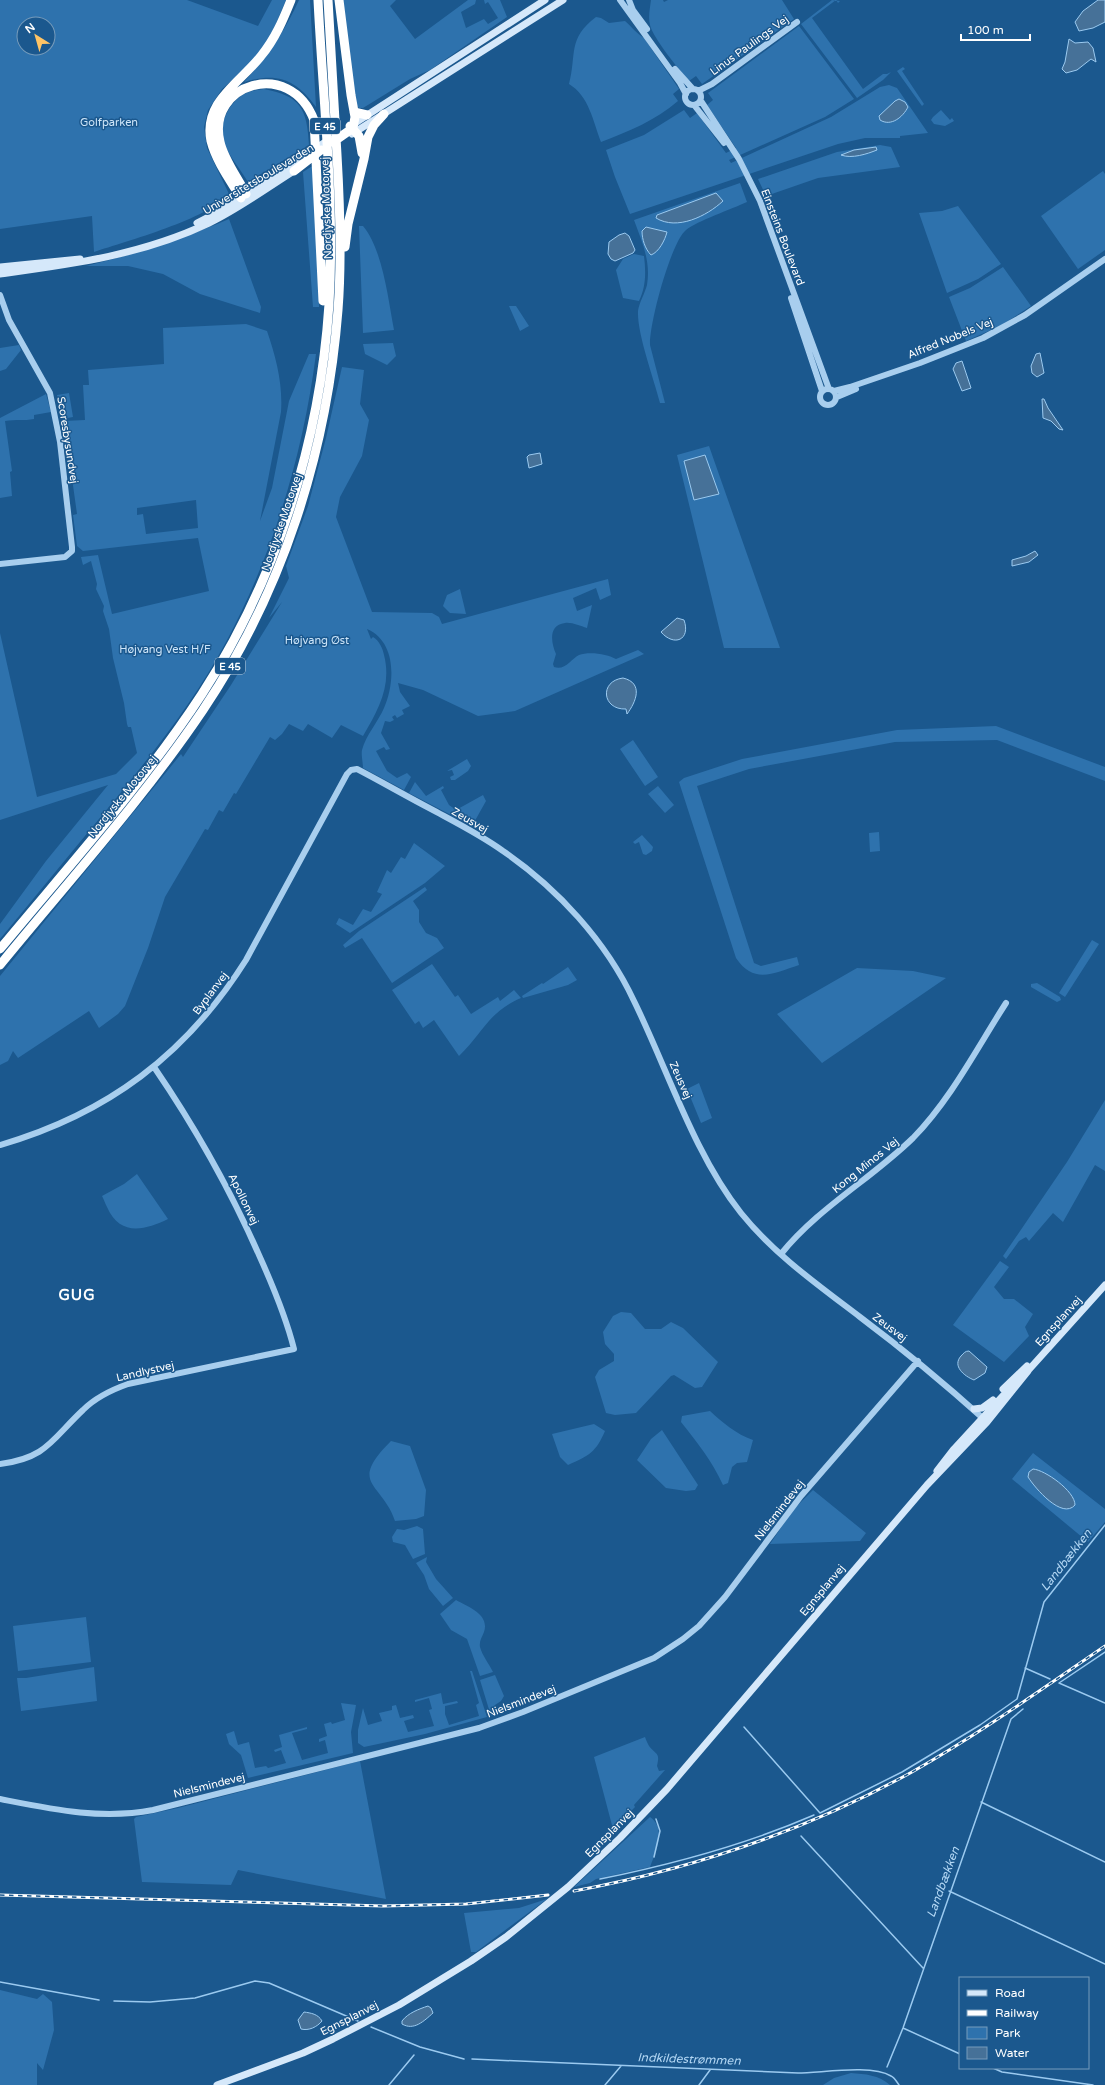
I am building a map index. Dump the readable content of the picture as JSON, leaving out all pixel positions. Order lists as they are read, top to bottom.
{
  "streets": {
    "highway": ["E 45", "Nordjyske Motorvej"],
    "main road": ["Universitetsboulevarden", "Egnsplanvej"],
    "street": [
      "Linus Paulings Vej",
      "Einsteins Boulevard",
      "Alfred Nobels Vej",
      "Scoresbysundvej",
      "Zeusvej",
      "Byplanvej",
      "Kong Minos Vej",
      "Apollonvej",
      "Landlystvej",
      "Nielsmindevej"
    ]
  },
  "crossings": [
    ["Linus Paulings Vej", "Einsteins Boulevard"],
    ["Einsteins Boulevard", "Alfred Nobels Vej"],
    ["Zeusvej", "Byplanvej"],
    ["Zeusvej", "Kong Minos Vej"],
    ["Zeusvej", "Egnsplanvej"],
    ["Zeusvej", "Nielsmindevej"],
    ["Byplanvej", "Apollonvej"],
    ["Apollonvej", "Landlystvej"]
  ],
  "districts": ["GUG"],
  "water": ["Landbækken", "Indkildestrømmen"],
  "parks": ["Golfparken", "Højvang Øst", "Højvang Vest H/F"],
  "legend": [
    "Road",
    "Railway",
    "Park",
    "Water"
  ],
  "scale_bar": "100 m",
  "north": "top left"
}
